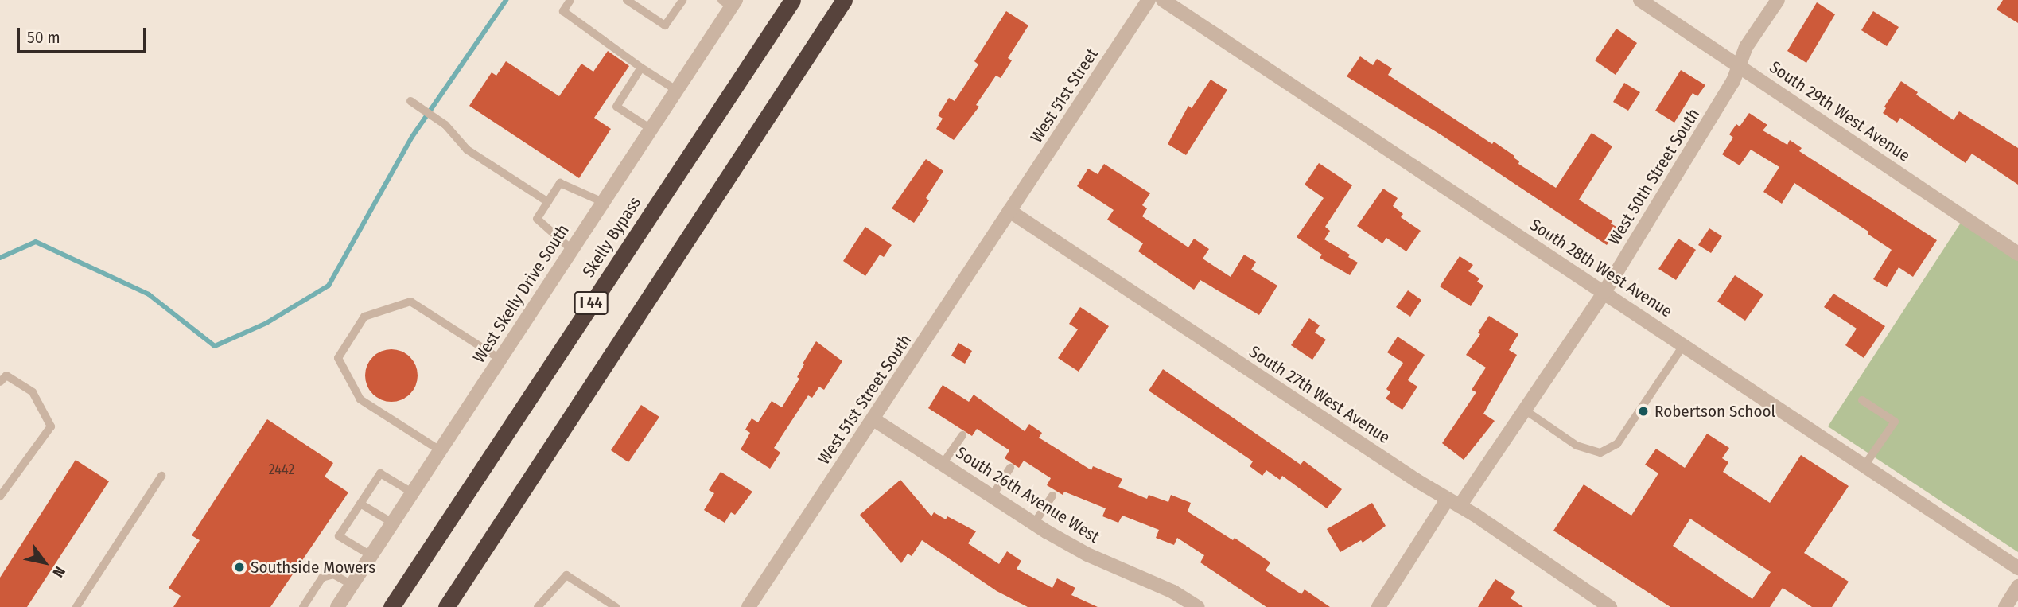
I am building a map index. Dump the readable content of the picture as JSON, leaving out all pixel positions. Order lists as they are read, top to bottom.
{
  "streets": {
    "highway": ["Skelly Bypass", "I 44"],
    "street": [
      "West 51st Street",
      "South 29th West Avenue",
      "West 50th Street South",
      "South 28th West Avenue",
      "West Skelly Drive South",
      "South 27th West Avenue",
      "West 51st Street South",
      "South 26th Avenue West"
    ]
  },
  "crossings": [
    ["West 51st Street", "South 27th West Avenue"],
    ["West 51st Street", "West 51st Street South"],
    ["South 29th West Avenue", "West 50th Street South"],
    ["West 50th Street South", "South 28th West Avenue"],
    ["West 50th Street South", "South 27th West Avenue"],
    ["South 27th West Avenue", "West 51st Street South"],
    ["West 51st Street South", "South 26th Avenue West"]
  ],
  "places": ["Robertson School", "Southside Mowers"],
  "house_numbers": ["2442"],
  "scale_bar": "50 m",
  "north": "bottom right"
}
